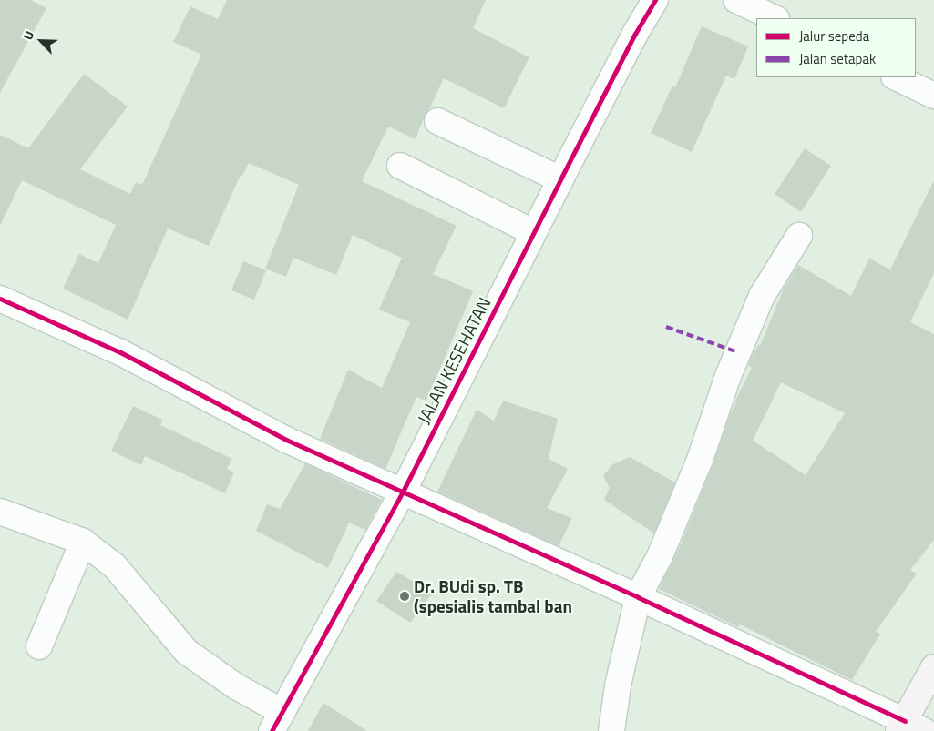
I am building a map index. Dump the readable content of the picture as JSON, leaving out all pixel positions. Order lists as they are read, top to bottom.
{
  "streets": {
    "street": ["JALAN KESEHATAN"]
  },
  "places": ["Dr. BUdi sp. TB (spesialis tambal ban"],
  "legend": ["Jalur sepeda", "Jalan setapak"],
  "north": "top left"
}
